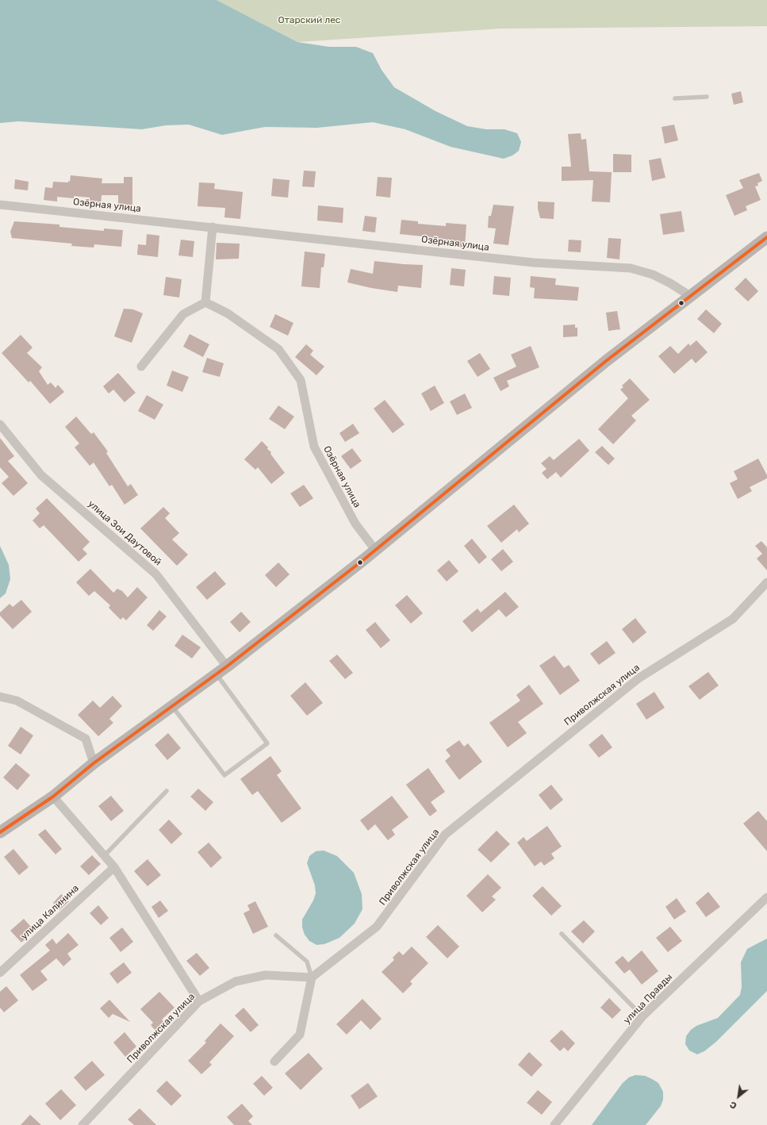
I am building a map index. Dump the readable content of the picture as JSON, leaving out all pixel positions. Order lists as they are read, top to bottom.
{
  "streets": {
    "street": [
      "Озёрная улица",
      "улица Зои Даутовой",
      "Приволжская улица",
      "улица Калинина",
      "улица Правды"
    ]
  },
  "parks": ["Отарский лес"],
  "north": "bottom left"
}
